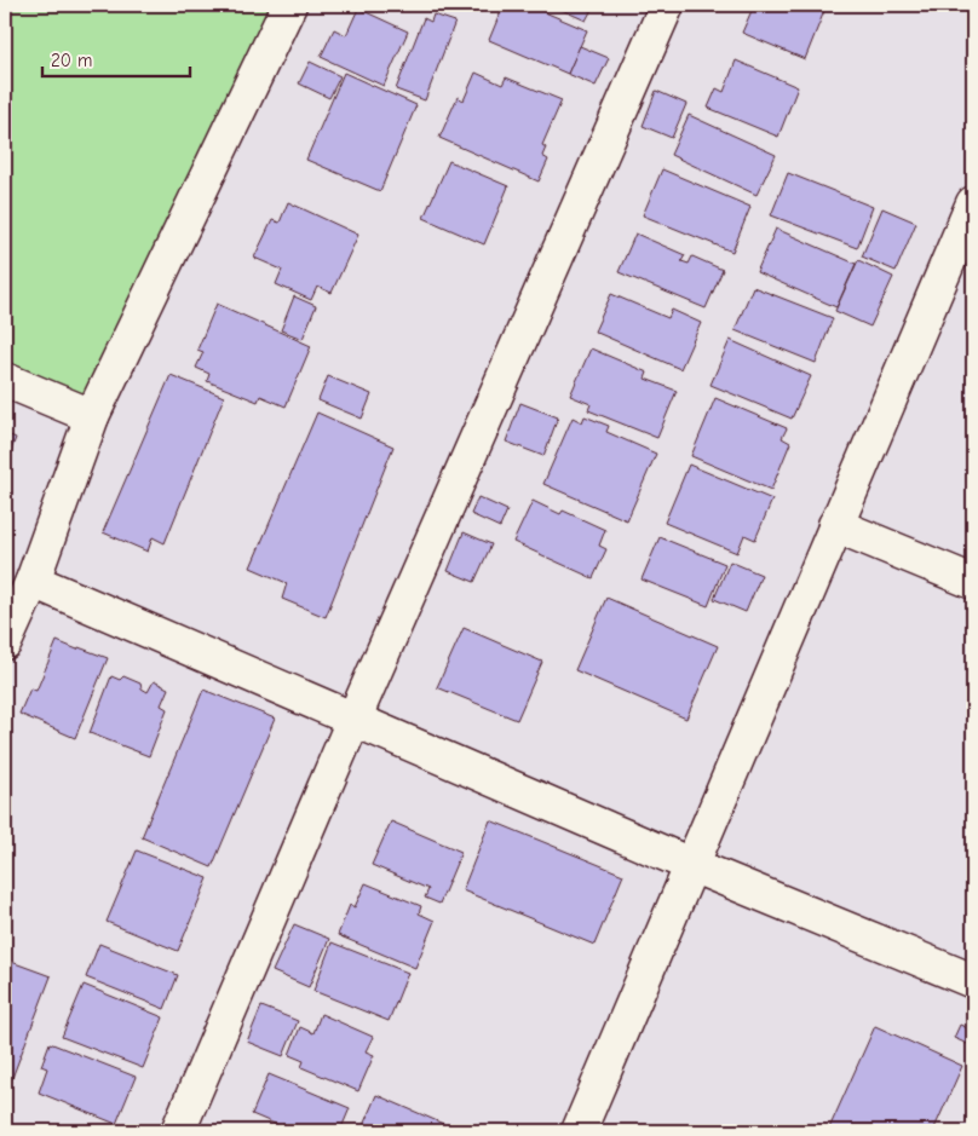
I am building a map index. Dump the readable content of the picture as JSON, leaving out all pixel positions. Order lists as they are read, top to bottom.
{
  "scale_bar": "20 m"
}
